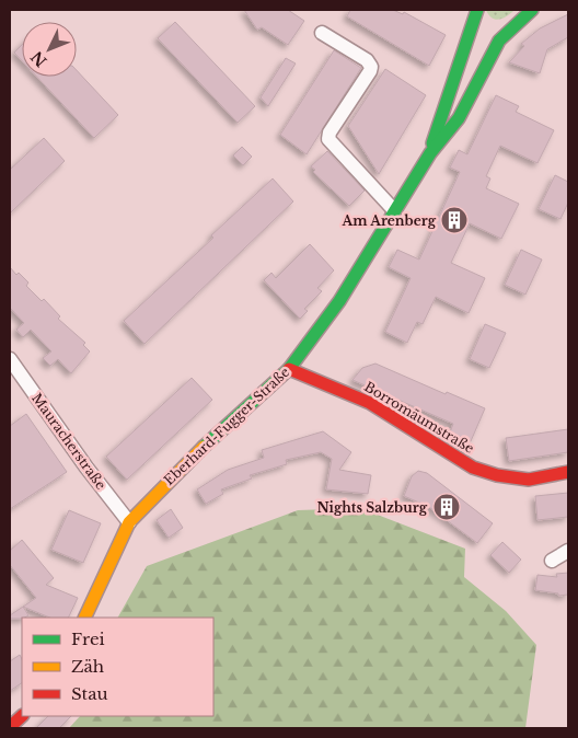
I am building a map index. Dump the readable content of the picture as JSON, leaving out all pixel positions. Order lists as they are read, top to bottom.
{
  "streets": {
    "main road": ["Borromäumstraße", "Eberhard-Fugger-Straße"],
    "street": ["Mauracherstraße"]
  },
  "crossings": [
    ["Borromäumstraße", "Eberhard-Fugger-Straße"],
    ["Eberhard-Fugger-Straße", "Mauracherstraße"]
  ],
  "places": {
    "building": ["Am Arenberg", "Nights Salzburg"]
  },
  "legend": ["Frei", "Zäh", "Stau"],
  "north": "bottom left"
}
